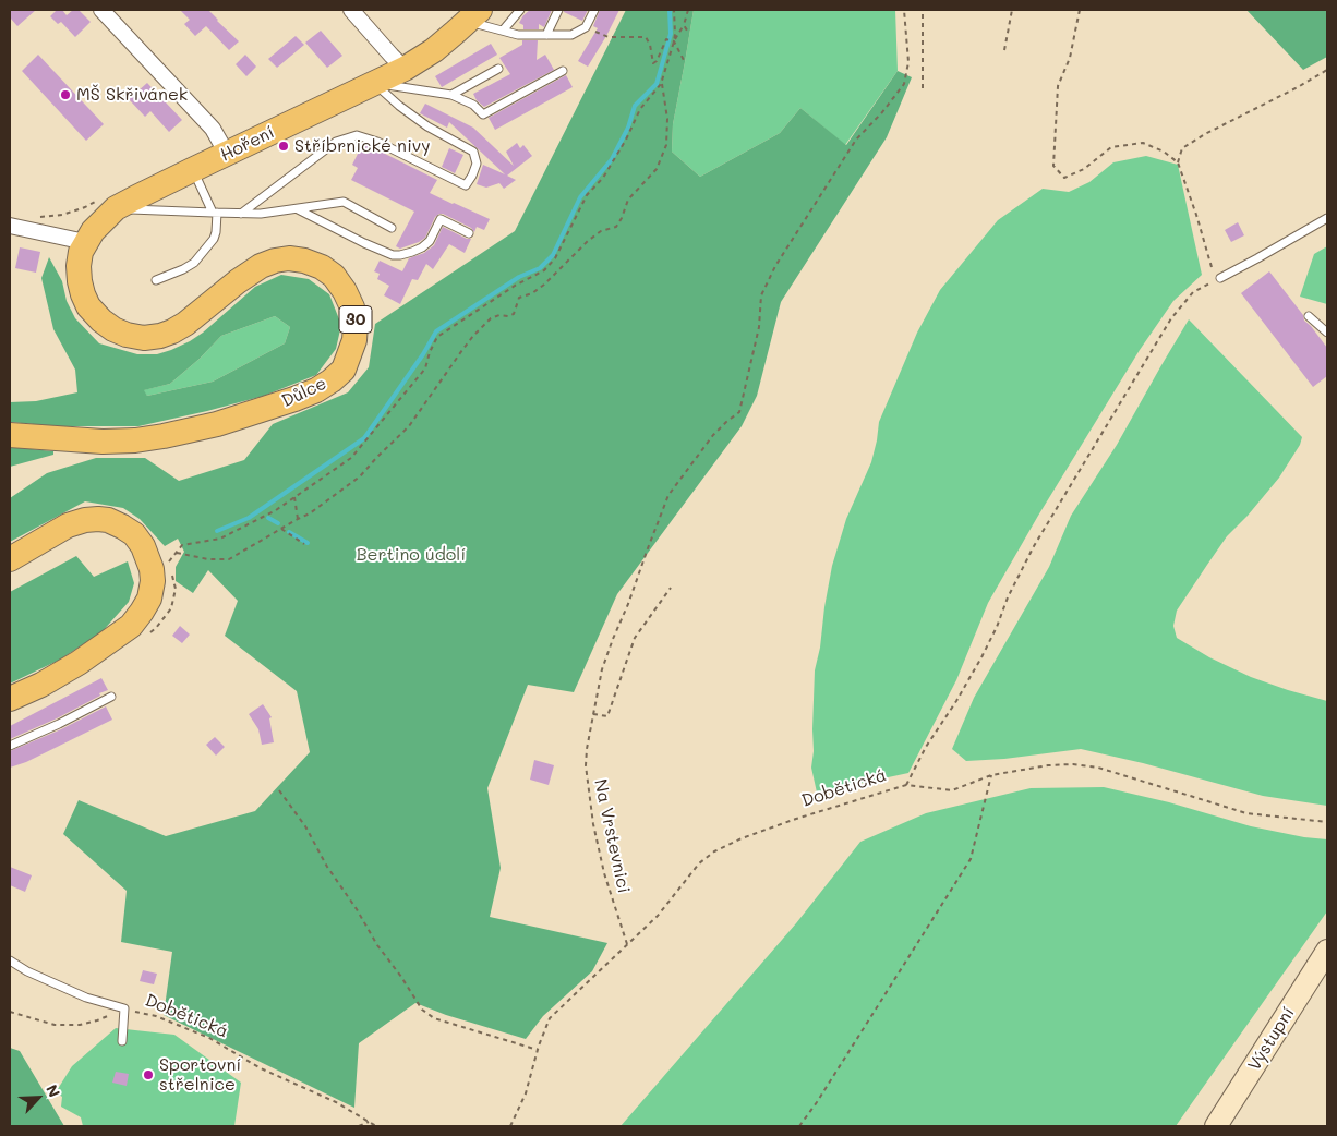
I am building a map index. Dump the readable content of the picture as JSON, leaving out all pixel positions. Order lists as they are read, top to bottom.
{
  "streets": {
    "main road": ["Hoření", "30", "Důlce"],
    "street": ["Výstupní"],
    "lane": ["Dobětická"],
    "path": ["Na Vrstevnici"]
  },
  "crossings": [
    ["Hoření", "Důlce"],
    ["Dobětická", "Na Vrstevnici"]
  ],
  "parks": ["Bertino údolí"],
  "places": ["MŠ Skřivánek", "Stříbrnické nivy", "Sportovní střelnice"],
  "north": "top right"
}
